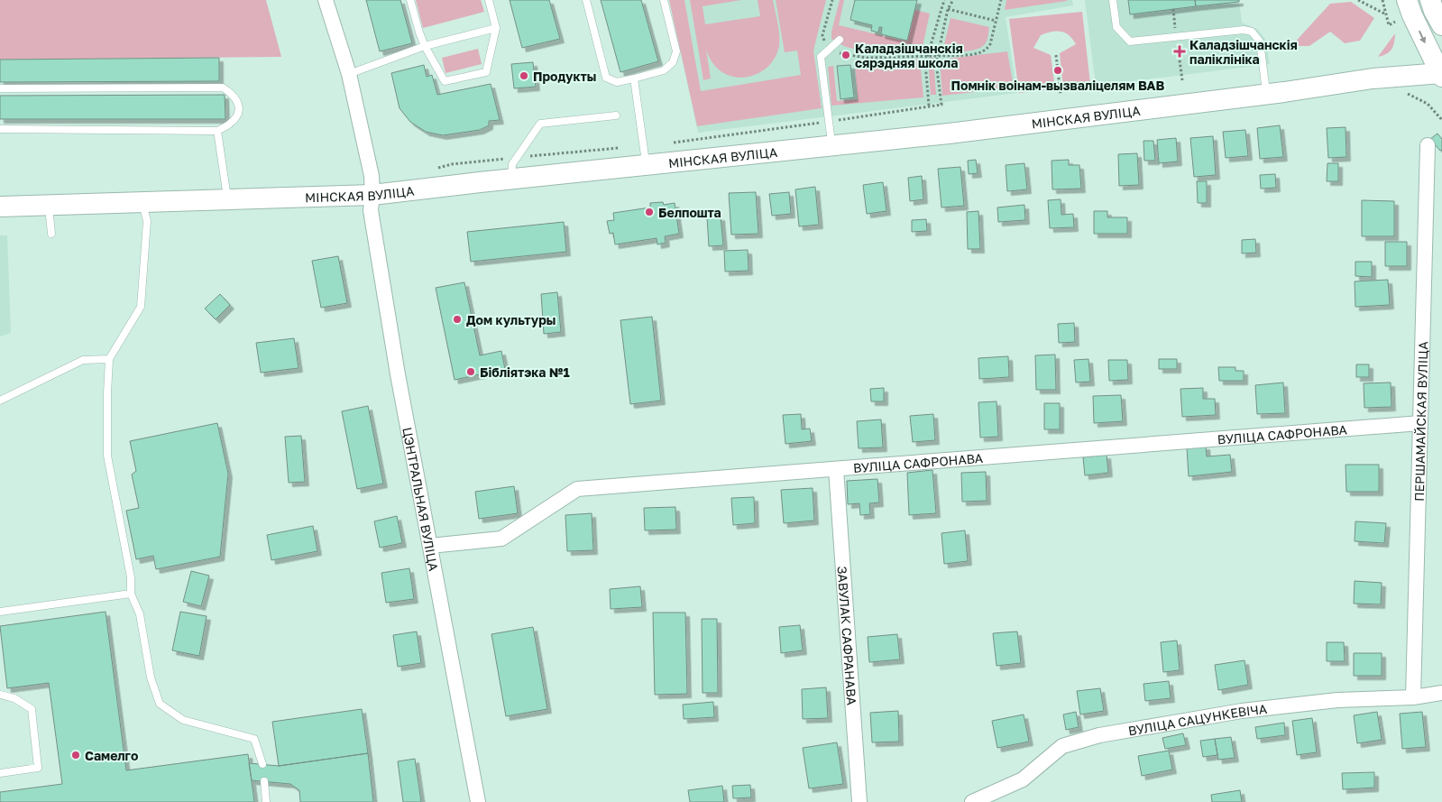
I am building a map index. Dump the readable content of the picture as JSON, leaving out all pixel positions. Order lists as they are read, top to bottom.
{
  "streets": {
    "street": [
      "МІНСКАЯ ВУЛІЦА",
      "ПЕРШАМАЙСКАЯ ВУЛІЦА",
      "ВУЛІЦА САФРОНАВА",
      "ЦЭНТРАЛЬНАЯ ВУЛІЦА",
      "ЗАВУЛАК САФРАНАВА",
      "ВУЛІЦА САЦУНКЕВІЧА"
    ]
  },
  "crossings": [
    ["МІНСКАЯ ВУЛІЦА", "ЦЭНТРАЛЬНАЯ ВУЛІЦА"],
    ["ПЕРШАМАЙСКАЯ ВУЛІЦА", "ВУЛІЦА САФРОНАВА"],
    ["ПЕРШАМАЙСКАЯ ВУЛІЦА", "ВУЛІЦА САЦУНКЕВІЧА"],
    ["ВУЛІЦА САФРОНАВА", "ЦЭНТРАЛЬНАЯ ВУЛІЦА"],
    ["ВУЛІЦА САФРОНАВА", "ЗАВУЛАК САФРАНАВА"]
  ],
  "places": {
    "health": ["Каладзішчанскія паліклініка"],
    "other": [
      "Каладзішчанскія сярэдняя школа",
      "Помнік воінам-вызваліцелям ВАВ",
      "Продукты",
      "Белпошта",
      "Дом культуры",
      "Бібліятэка №1",
      "Самелго"
    ]
  }
}
